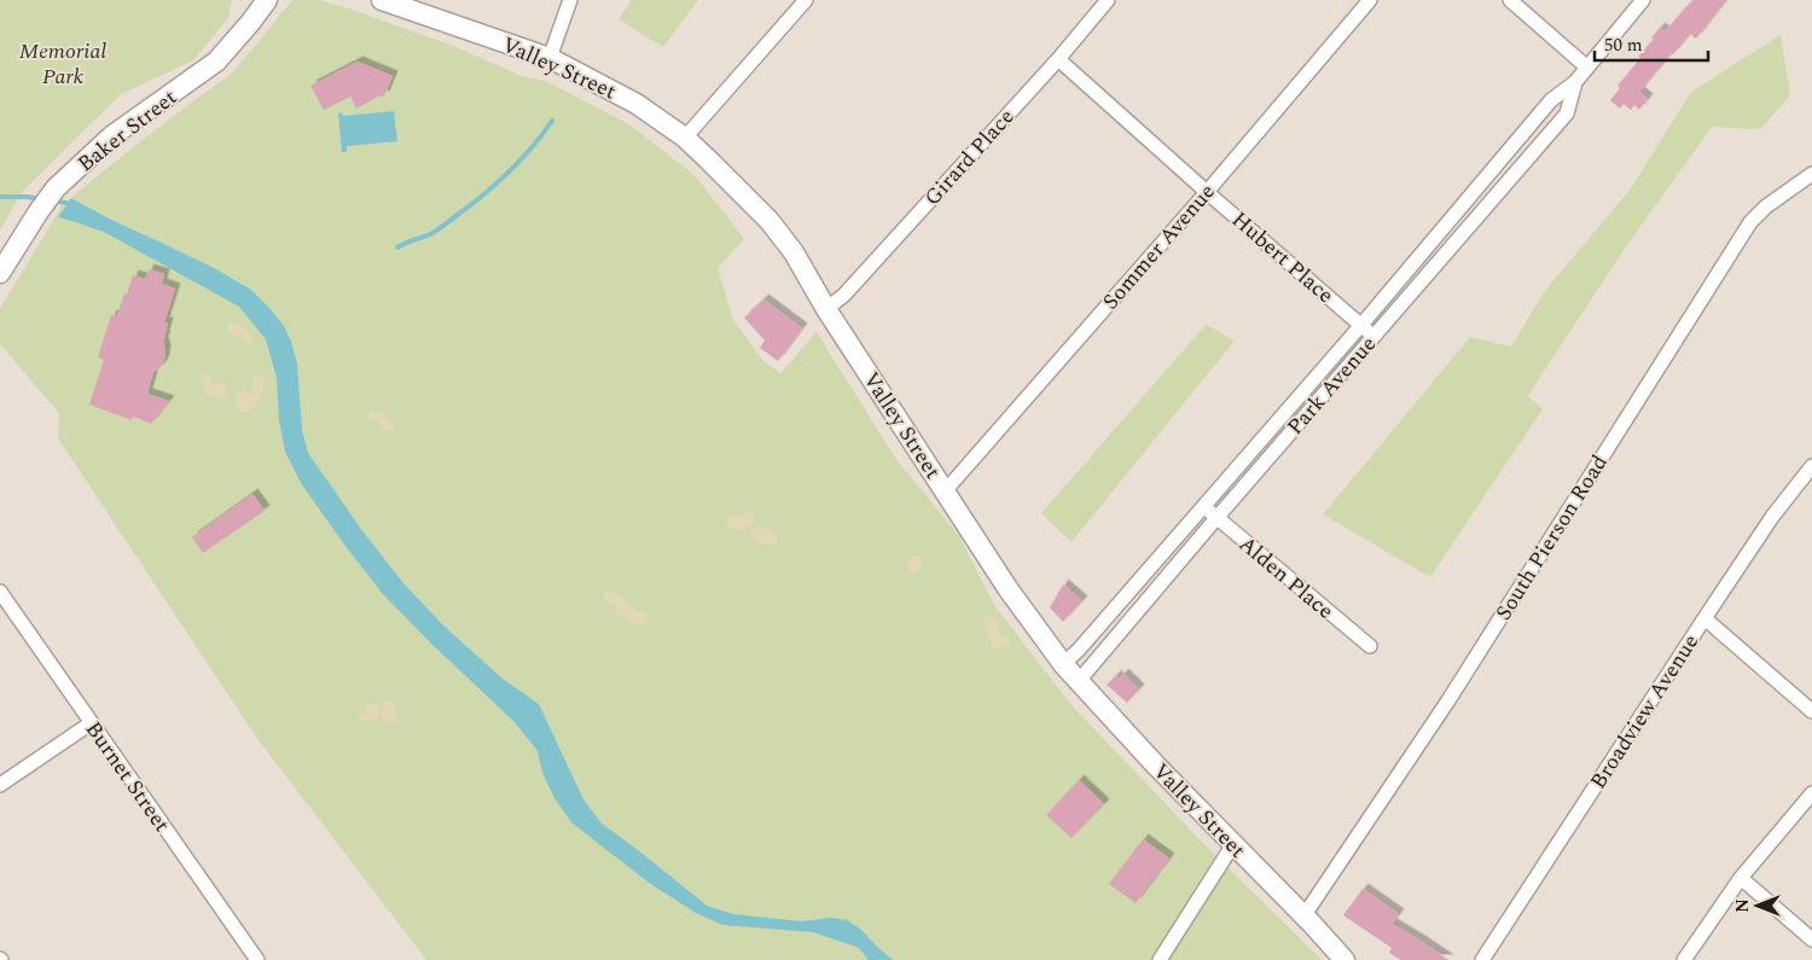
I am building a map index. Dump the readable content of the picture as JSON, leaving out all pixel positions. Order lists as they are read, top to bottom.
{
  "streets": {
    "main road": ["Valley Street", "Baker Street"],
    "street": [
      "Girard Place",
      "Sommer Avenue",
      "Hubert Place",
      "Park Avenue",
      "South Pierson Road",
      "Alden Place",
      "Broadview Avenue",
      "Burnet Street"
    ]
  },
  "crossings": [
    ["Valley Street", "Girard Place"],
    ["Valley Street", "Sommer Avenue"],
    ["Valley Street", "Park Avenue"],
    ["Valley Street", "South Pierson Road"],
    ["Girard Place", "Hubert Place"],
    ["Sommer Avenue", "Hubert Place"],
    ["Hubert Place", "Park Avenue"],
    ["Park Avenue", "Alden Place"]
  ],
  "parks": ["Memorial Park"],
  "scale_bar": "50 m",
  "north": "left"
}
